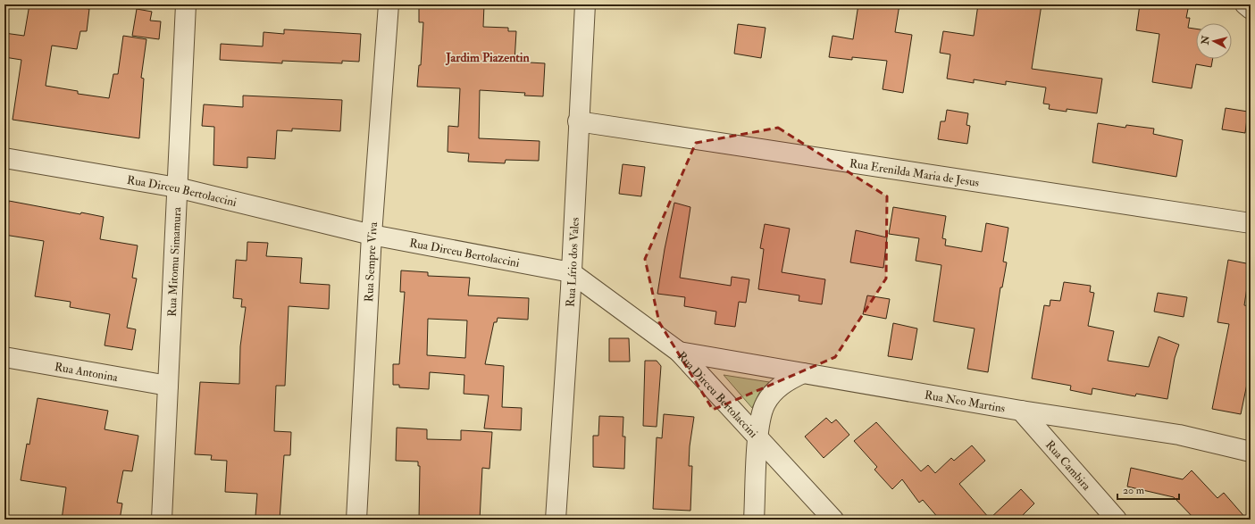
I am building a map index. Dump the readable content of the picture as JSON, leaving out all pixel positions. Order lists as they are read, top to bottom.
{
  "streets": {
    "street": [
      "Rua Erenilda Maria de Jesus",
      "Rua Dirceu Bertolaccini",
      "Rua Sempre Viva",
      "Rua Mitomu Simamura",
      "Rua Lírio dos Vales",
      "Rua Antonina",
      "Rua Neo Martins",
      "Rua Cambira"
    ]
  },
  "crossings": [
    ["Rua Erenilda Maria de Jesus", "Rua Lírio dos Vales"],
    ["Rua Dirceu Bertolaccini", "Rua Sempre Viva"],
    ["Rua Dirceu Bertolaccini", "Rua Mitomu Simamura"],
    ["Rua Dirceu Bertolaccini", "Rua Lírio dos Vales"],
    ["Rua Dirceu Bertolaccini", "Rua Neo Martins"],
    ["Rua Mitomu Simamura", "Rua Antonina"],
    ["Rua Neo Martins", "Rua Cambira"]
  ],
  "districts": ["Jardim Piazentin"],
  "scale_bar": "20 m",
  "north": "left"
}
